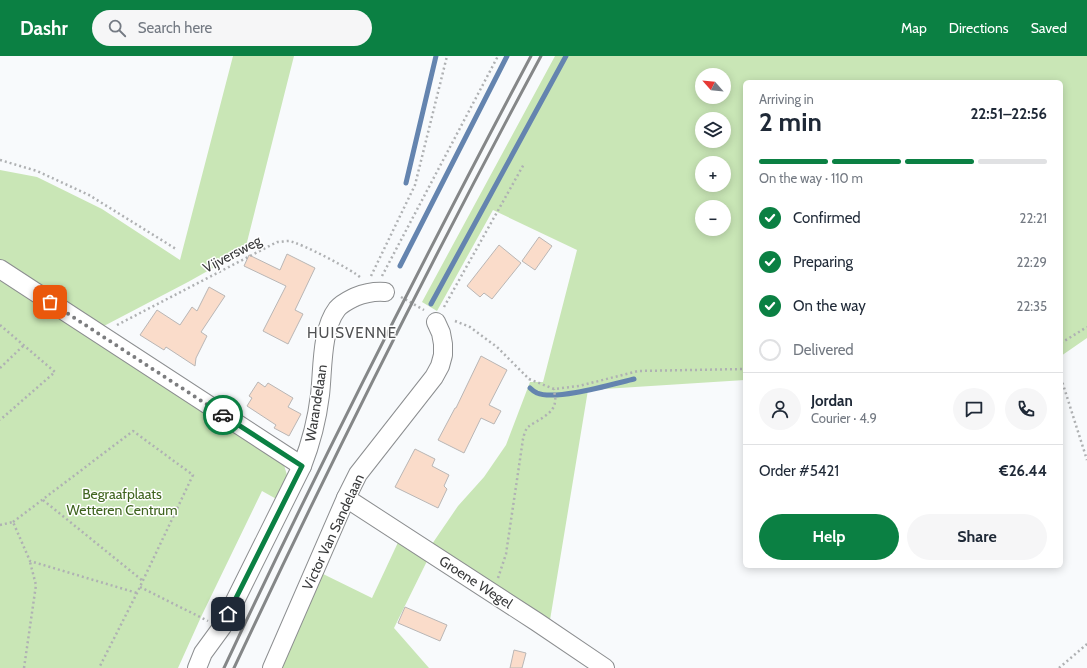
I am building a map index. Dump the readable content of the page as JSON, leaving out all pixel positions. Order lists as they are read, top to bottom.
{
  "streets": {
    "street": ["Warandelaan", "Victor Van Sandelaan", "Groene Wegel"],
    "path": ["Vijversweg"]
  },
  "crossings": [
    ["Vijversweg", "Warandelaan"],
    ["Victor Van Sandelaan", "Groene Wegel"]
  ],
  "districts": ["HUISVENNE"],
  "parks": ["Begraafplaats Wetteren Centrum"],
  "north": "top left",
  "page": {
    "header": "Dashr",
    "search": "Search here",
    "nav": ["Map", "Directions", "Saved"],
    "map_buttons": ["+", "−"],
    "heading": ["2 min", "Arriving in", "22:51–22:56"],
    "panel": [
      "Jordan",
      "Courier · 4.9",
      "Order #5421",
      "€26.44"
    ],
    "bar": "On the way · 110 m",
    "list": [
      ["Confirmed", "22:21"],
      ["Preparing", "22:29"],
      ["On the way", "22:35"],
      "Delivered"
    ],
    "buttons": ["Help", "Share"]
  }
}
